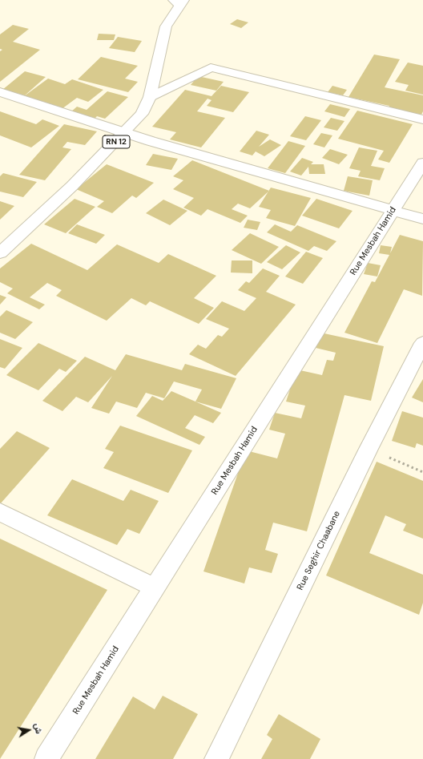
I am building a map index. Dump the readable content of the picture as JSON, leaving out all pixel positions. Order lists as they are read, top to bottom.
{
  "streets": {
    "street": ["RN 12", "Rue Mesbah Hamid", "Rue Seghir Chaabane"]
  },
  "north": "right"
}
